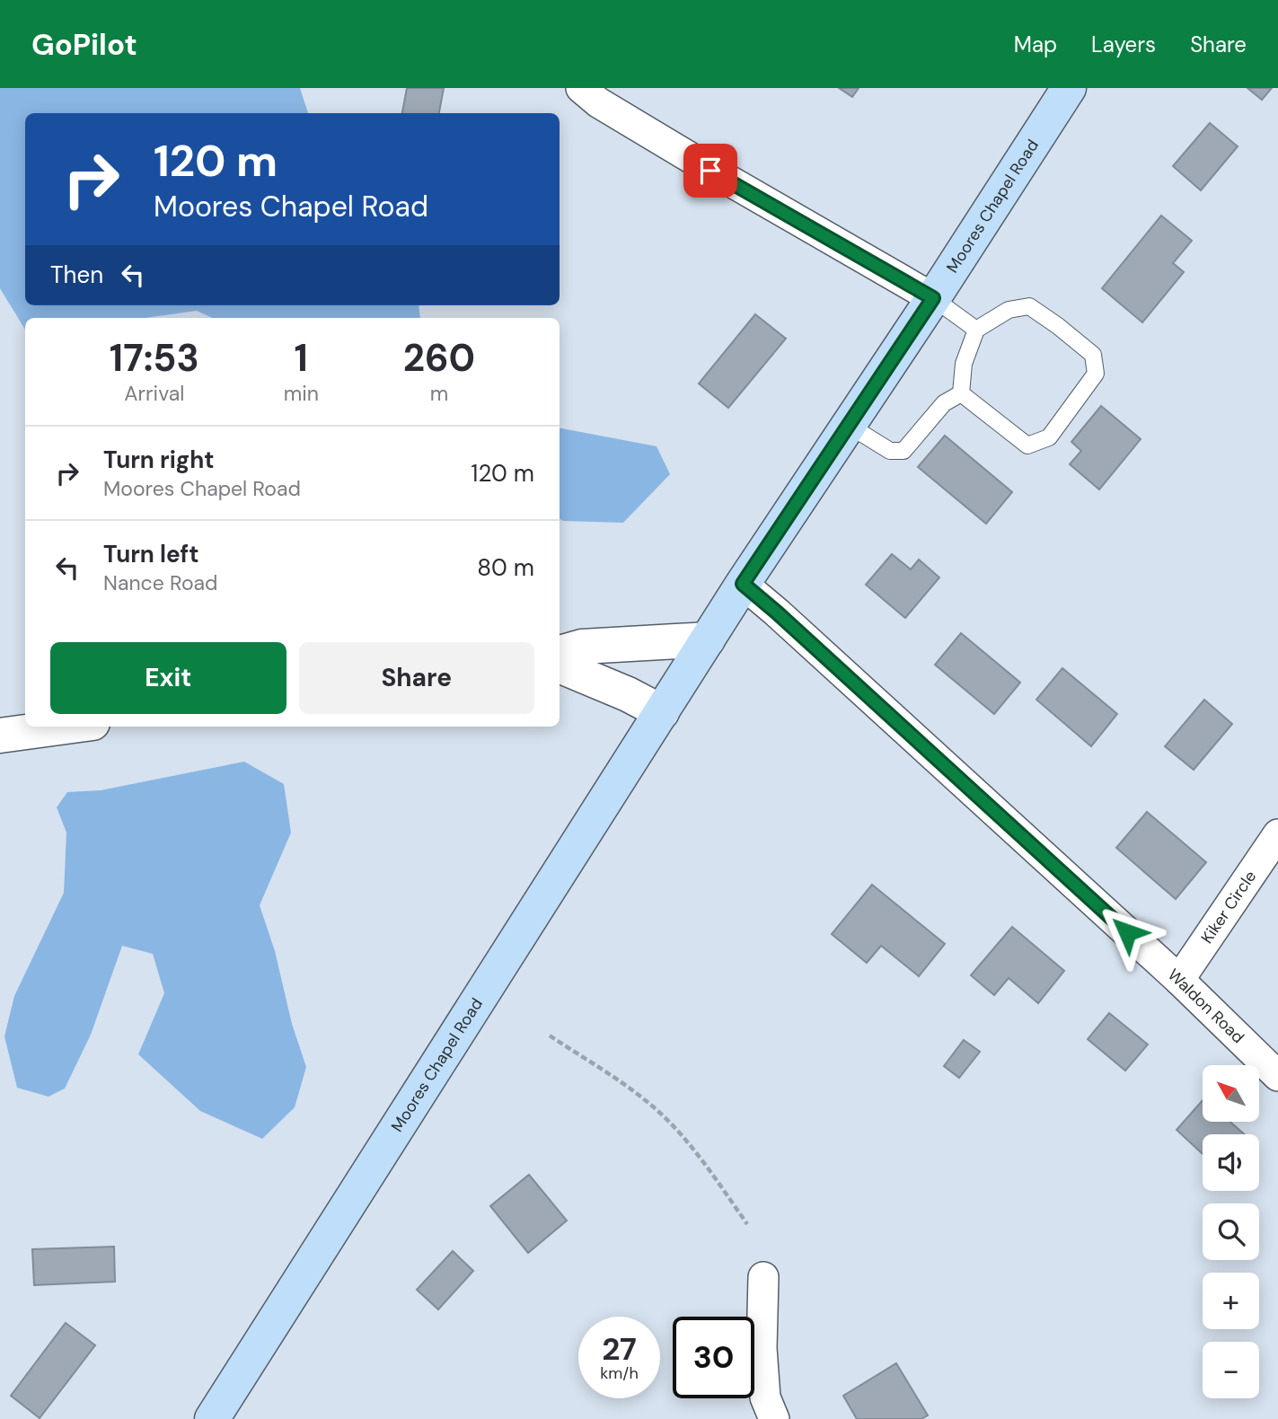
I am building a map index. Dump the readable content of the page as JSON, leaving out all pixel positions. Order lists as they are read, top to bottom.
{
  "streets": {
    "main road": ["Moores Chapel Road"],
    "street": ["Kiker Circle", "Waldon Road"]
  },
  "crossings": [
    ["Moores Chapel Road", "Waldon Road"],
    ["Kiker Circle", "Waldon Road"]
  ],
  "north": "top left",
  "page": {
    "header": "GoPilot",
    "nav": ["Map", "Layers", "Share"],
    "turn": ["120 m", "Moores Chapel Road"],
    "then": "Then",
    "eta": [
      "17:53",
      "Arrival",
      "1",
      "min",
      "260",
      "m"
    ],
    "list": [
      {
        "name": "Turn right",
        "note": "Moores Chapel Road",
        "value": "120 m"
      },
      {
        "name": "Turn left",
        "note": "Nance Road",
        "value": "80 m"
      }
    ],
    "buttons": ["Exit", "Share"],
    "map_buttons": ["+", "−"],
    "speed": "27 km/h",
    "limit": "30"
  }
}
